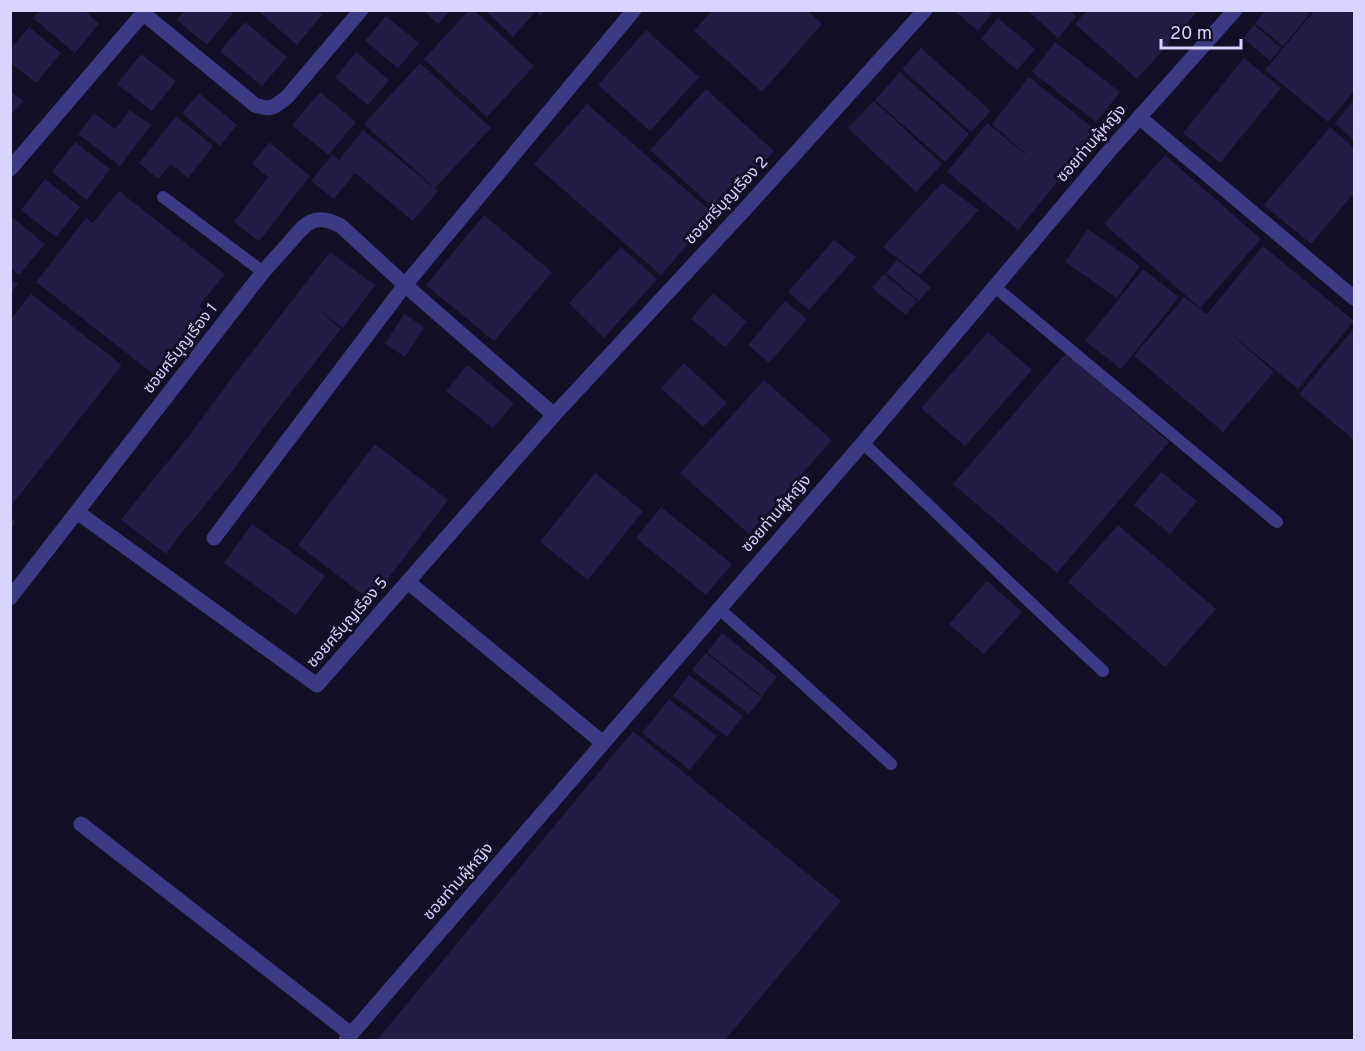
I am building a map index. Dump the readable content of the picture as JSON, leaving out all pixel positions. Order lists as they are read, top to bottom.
{
  "streets": {
    "street": [
      "ซอยท่านผู้หญิง",
      "ซอยศรีบุญเรือง 2",
      "ซอยศรีบุญเรือง 1",
      "ซอยศรีบุญเรือง 5"
    ]
  },
  "crossings": [
    ["ซอยศรีบุญเรือง 2", "ซอยศรีบุญเรือง 1"],
    ["ซอยศรีบุญเรือง 2", "ซอยศรีบุญเรือง 5"],
    ["ซอยศรีบุญเรือง 1", "ซอยศรีบุญเรือง 5"]
  ],
  "scale_bar": "20 m"
}
